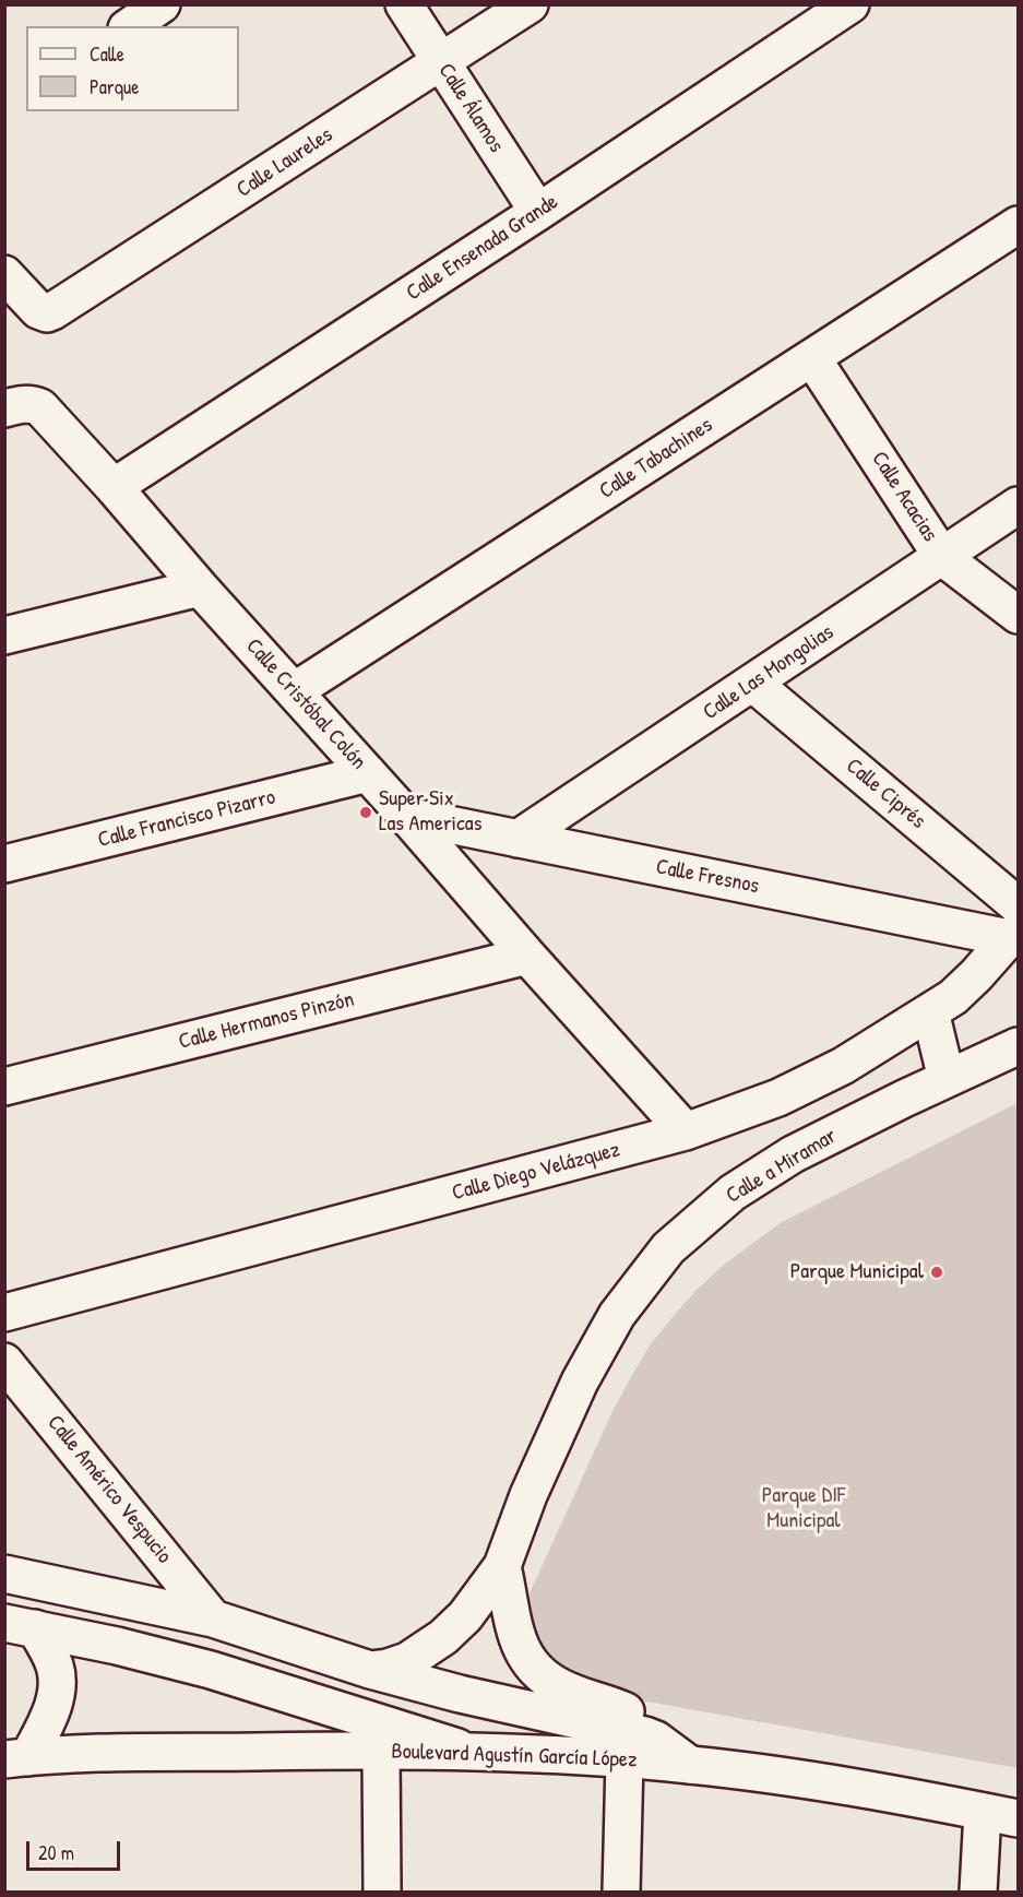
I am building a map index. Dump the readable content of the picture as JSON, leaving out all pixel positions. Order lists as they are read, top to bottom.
{
  "streets": {
    "street": [
      "Calle Álamos",
      "Calle Laureles",
      "Calle Ensenada Grande",
      "Calle Tabachines",
      "Calle Acacias",
      "Calle Las Mongolias",
      "Calle Cristóbal Colón",
      "Calle Ciprés",
      "Calle Francisco Pizarro",
      "Calle Fresnos",
      "Calle Hermanos Pinzón",
      "Calle a Miramar",
      "Calle Diego Velázquez",
      "Calle Américo Vespucio",
      "Boulevard Agustín García López"
    ]
  },
  "crossings": [
    ["Calle Álamos", "Calle Laureles"],
    ["Calle Álamos", "Calle Ensenada Grande"],
    ["Calle Ensenada Grande", "Calle Cristóbal Colón"],
    ["Calle Tabachines", "Calle Acacias"],
    ["Calle Tabachines", "Calle Cristóbal Colón"],
    ["Calle Acacias", "Calle Las Mongolias"],
    ["Calle Las Mongolias", "Calle Ciprés"],
    ["Calle Las Mongolias", "Calle Fresnos"],
    ["Calle Cristóbal Colón", "Calle Francisco Pizarro"],
    ["Calle Cristóbal Colón", "Calle Fresnos"],
    ["Calle Cristóbal Colón", "Calle Hermanos Pinzón"],
    ["Calle Cristóbal Colón", "Calle Diego Velázquez"],
    ["Calle Ciprés", "Calle Fresnos"],
    ["Calle Ciprés", "Calle Diego Velázquez"],
    ["Calle Fresnos", "Calle Diego Velázquez"]
  ],
  "parks": ["Parque DIF Municipal"],
  "places": ["Super Six Las Americas", "Parque Municipal"],
  "legend": ["Calle", "Parque"],
  "scale_bar": "20 m"
}
